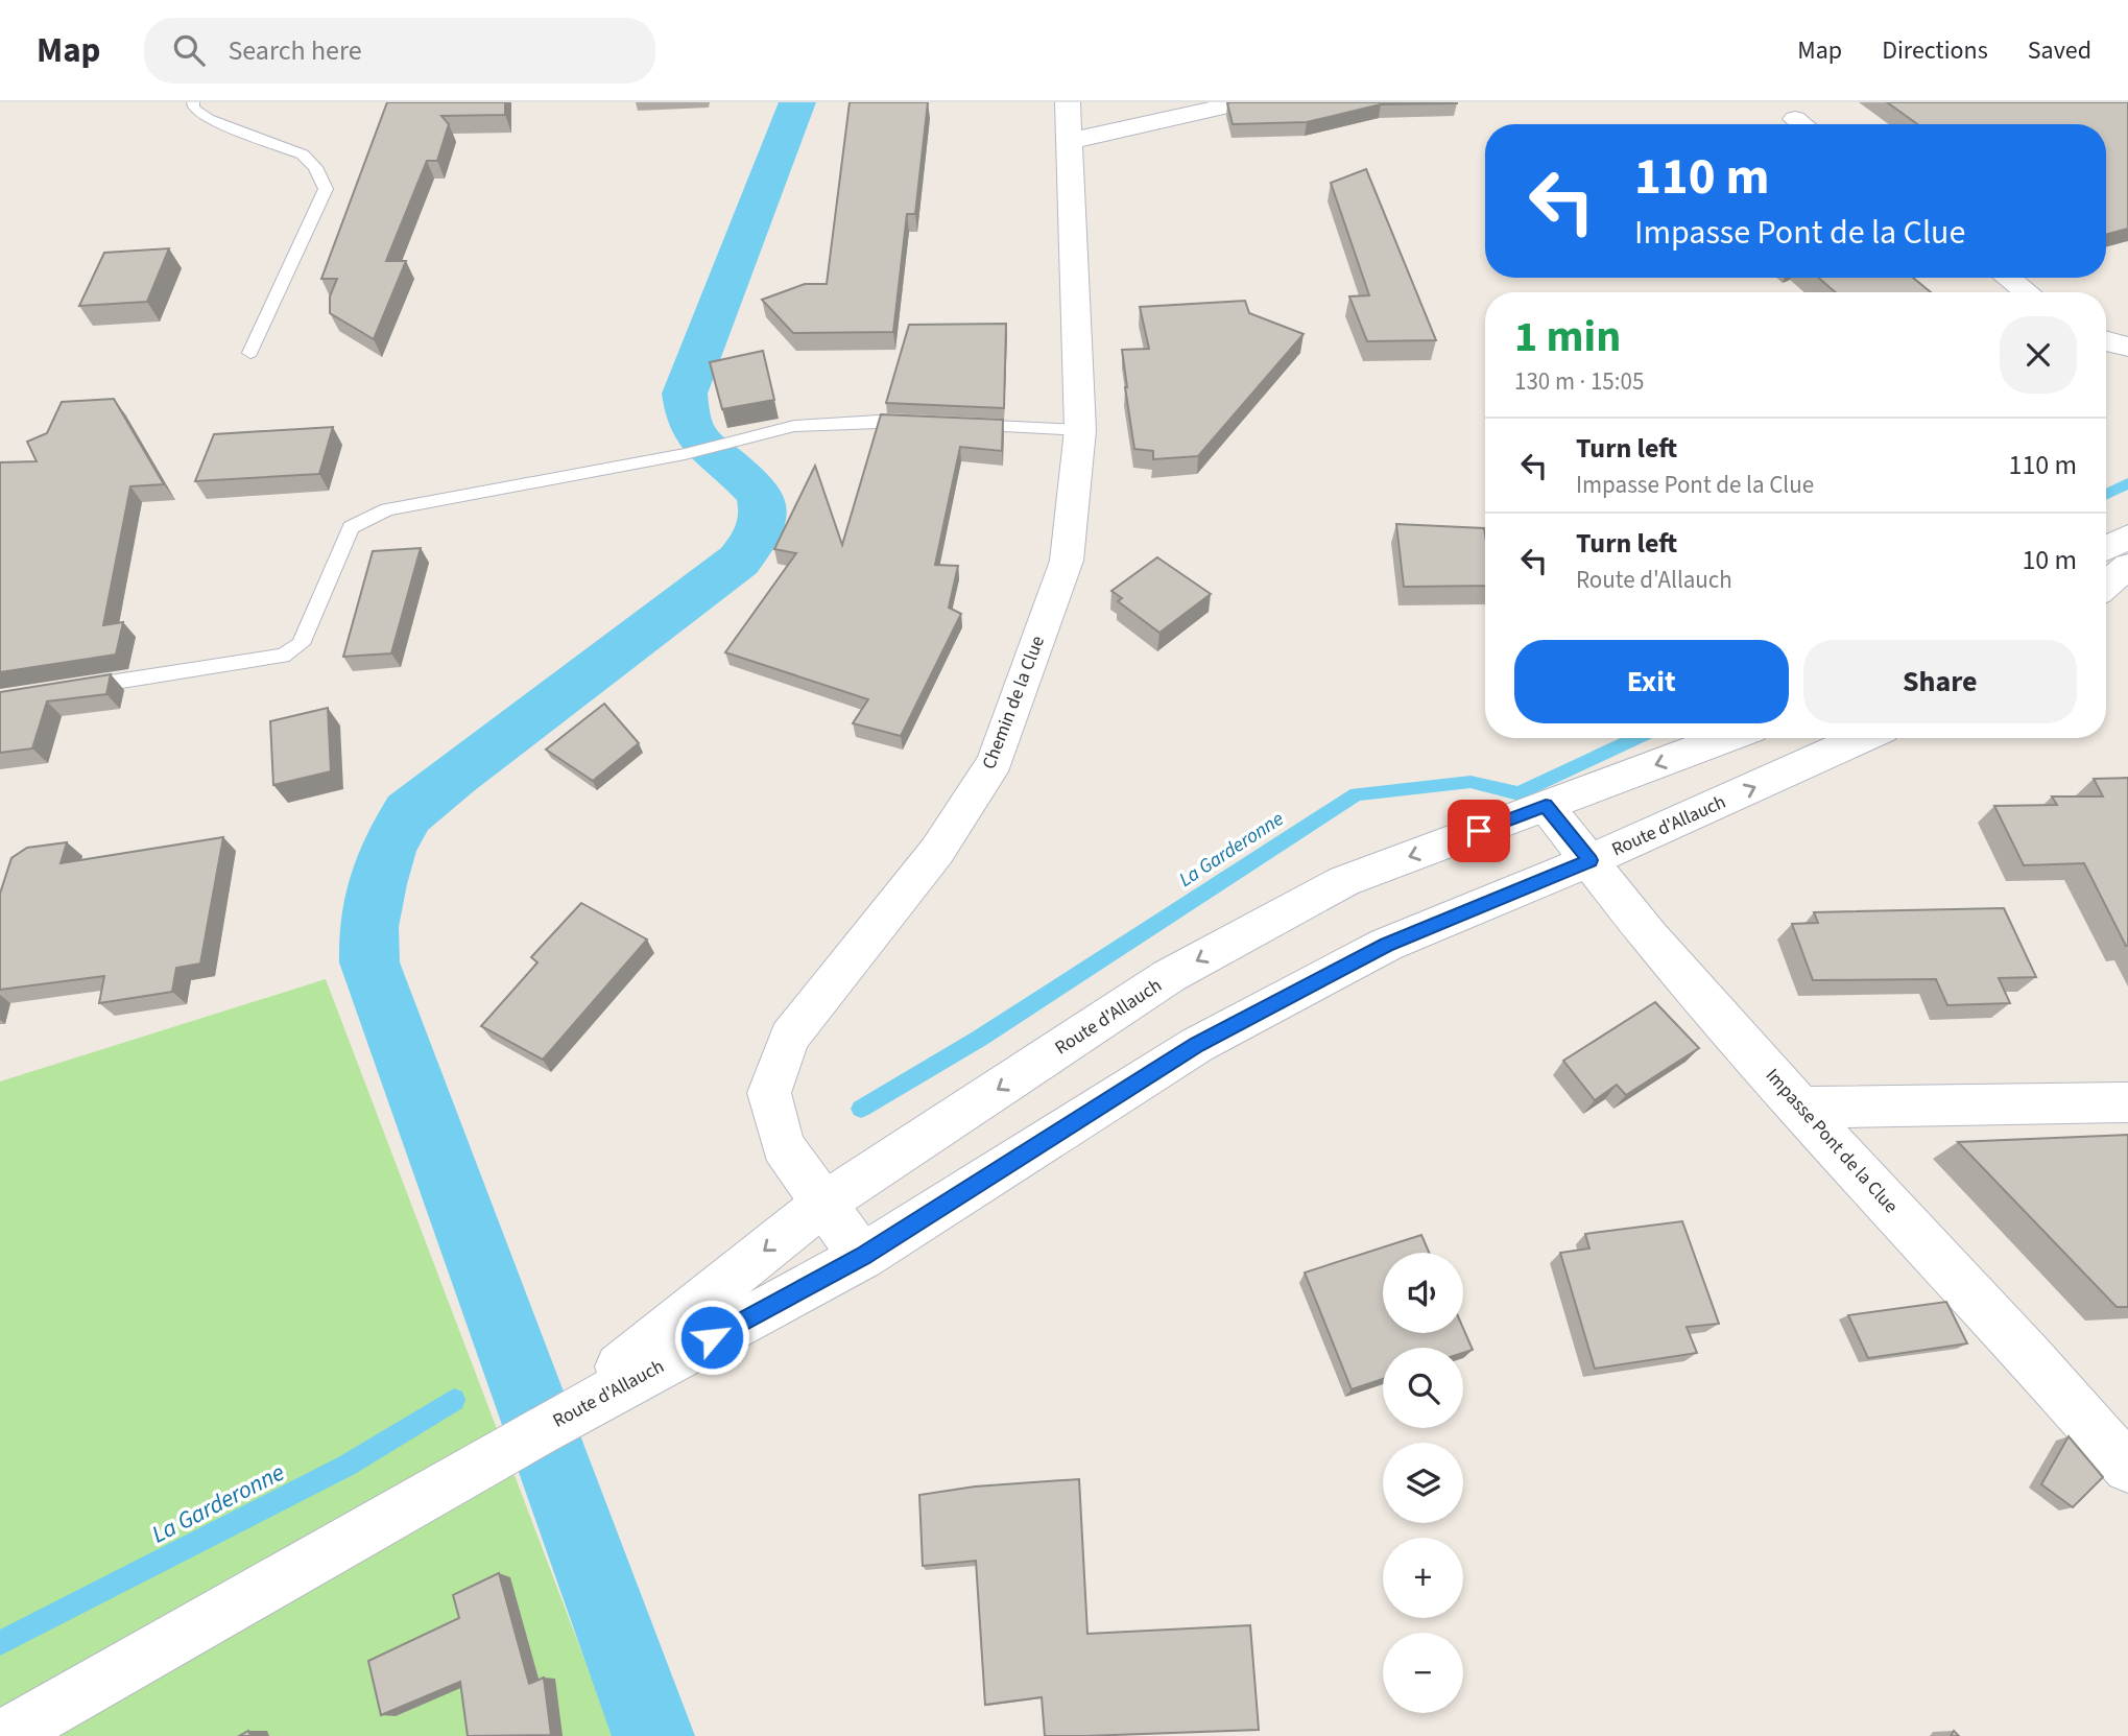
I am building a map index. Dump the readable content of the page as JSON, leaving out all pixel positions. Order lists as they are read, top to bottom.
{
  "streets": {
    "street": ["Chemin de la Clue", "Route d'Allauch", "Impasse Pont de la Clue"]
  },
  "crossings": [
    ["Chemin de la Clue", "Route d'Allauch"],
    ["Route d'Allauch", "Impasse Pont de la Clue"]
  ],
  "water": ["La Garderonne"],
  "page": {
    "header": "Map",
    "search": "Search here",
    "nav": ["Map", "Directions", "Saved"],
    "turn": ["110 m", "Impasse Pont de la Clue"],
    "heading": ["1 min", "130 m · 15:05"],
    "list": [
      {
        "name": "Turn left",
        "note": "Impasse Pont de la Clue",
        "value": "110 m"
      },
      {
        "name": "Turn left",
        "note": "Route d'Allauch",
        "value": "10 m"
      }
    ],
    "buttons": ["Exit", "Share"],
    "map_buttons": ["+", "−"]
  }
}
